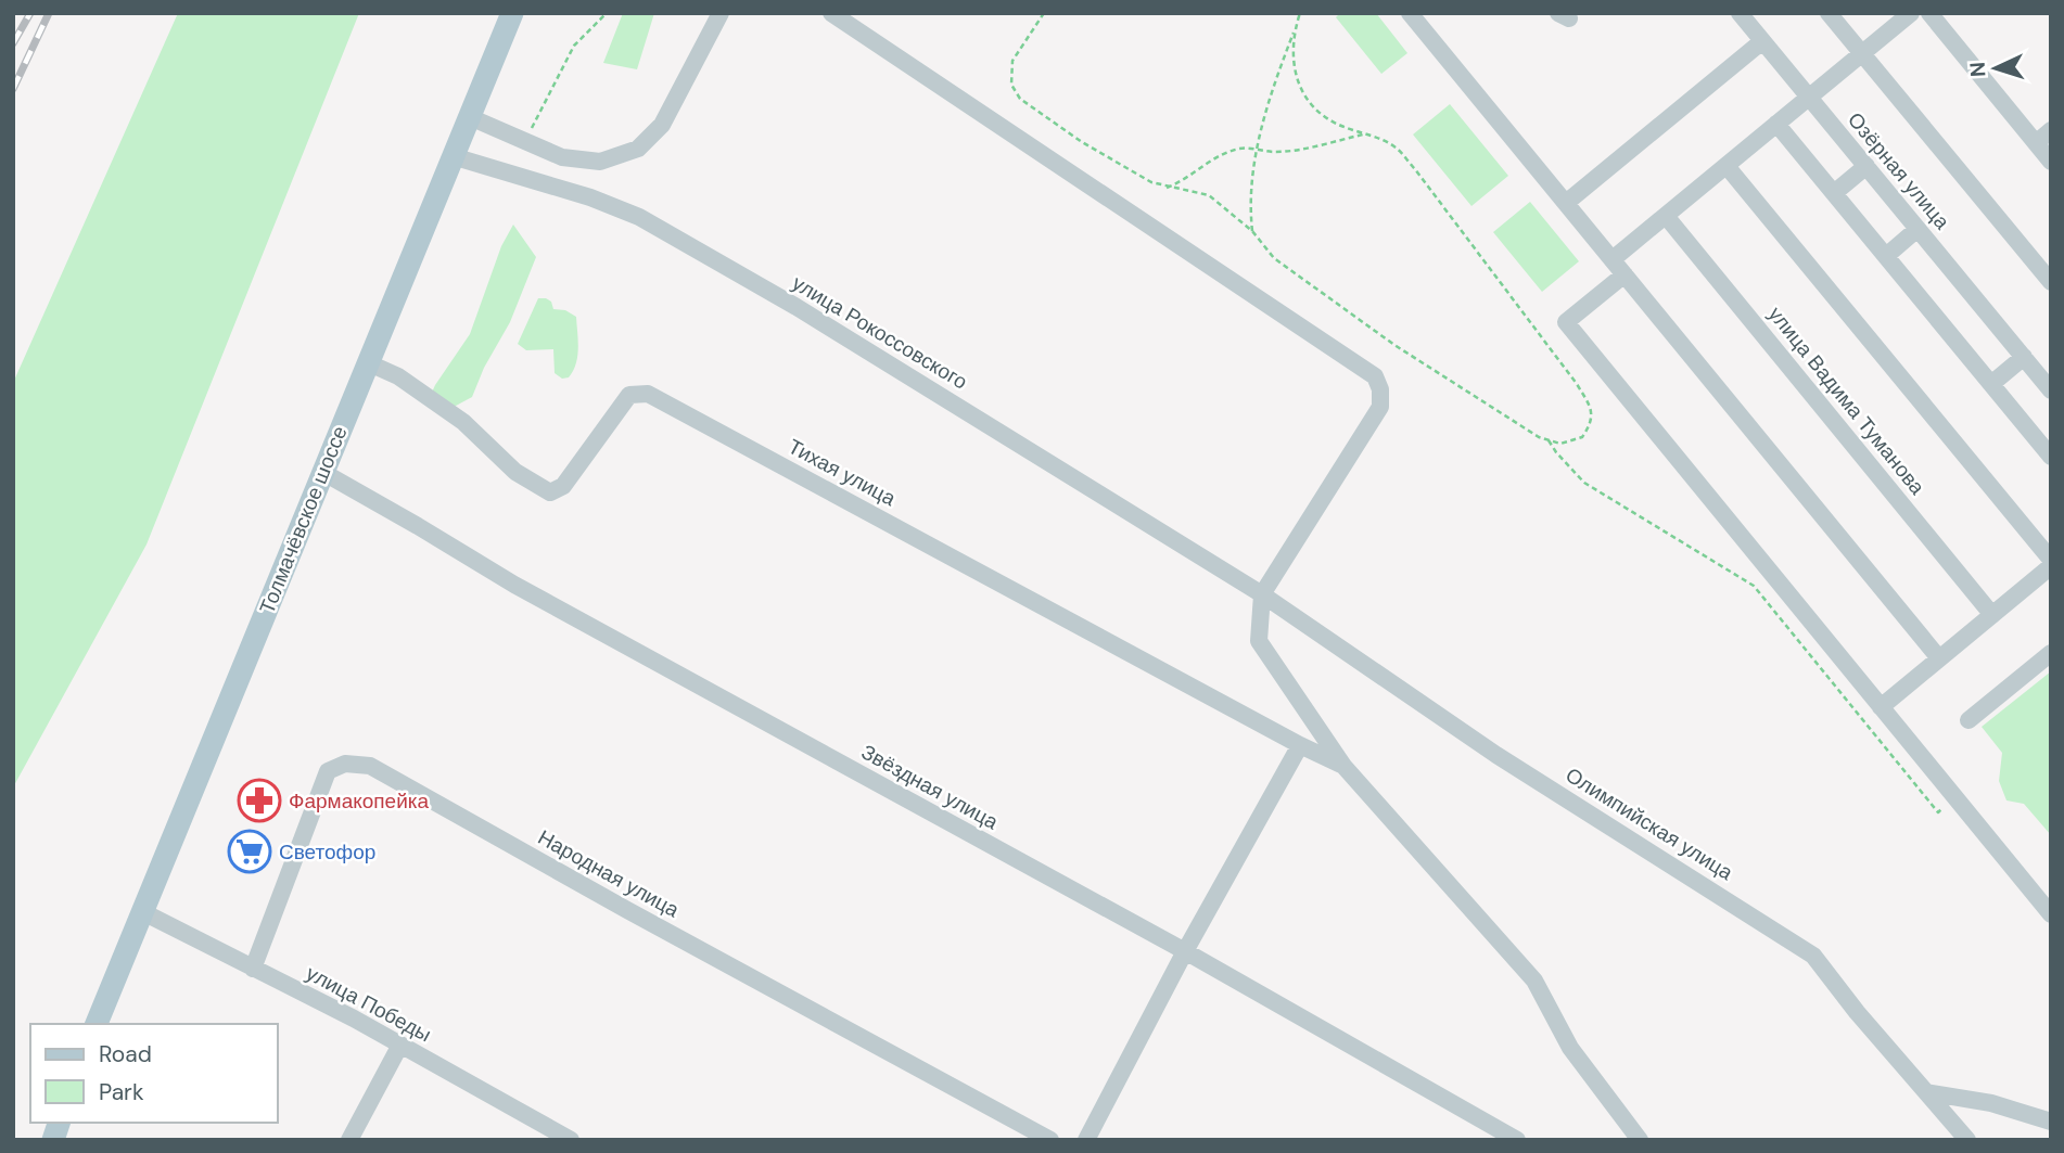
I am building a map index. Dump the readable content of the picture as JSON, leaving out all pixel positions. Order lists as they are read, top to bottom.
{
  "streets": {
    "main road": ["Толмачёвское шоссе"],
    "street": [
      "Озёрная улица",
      "улица Рокоссовского",
      "улица Вадима Туманова",
      "Тихая улица",
      "Звёздная улица",
      "Олимпийская улица",
      "Народная улица",
      "улица Победы"
    ]
  },
  "crossings": [
    ["улица Рокоссовского", "Толмачёвское шоссе"],
    ["улица Рокоссовского", "Олимпийская улица"],
    ["Тихая улица", "Толмачёвское шоссе"],
    ["Толмачёвское шоссе", "Звёздная улица"],
    ["Толмачёвское шоссе", "улица Победы"],
    ["Народная улица", "улица Победы"]
  ],
  "places": {
    "pharmacy": ["Фармакопейка"],
    "supermarket": ["Светофор"]
  },
  "legend": ["Road", "Park"],
  "north": "left"
}
